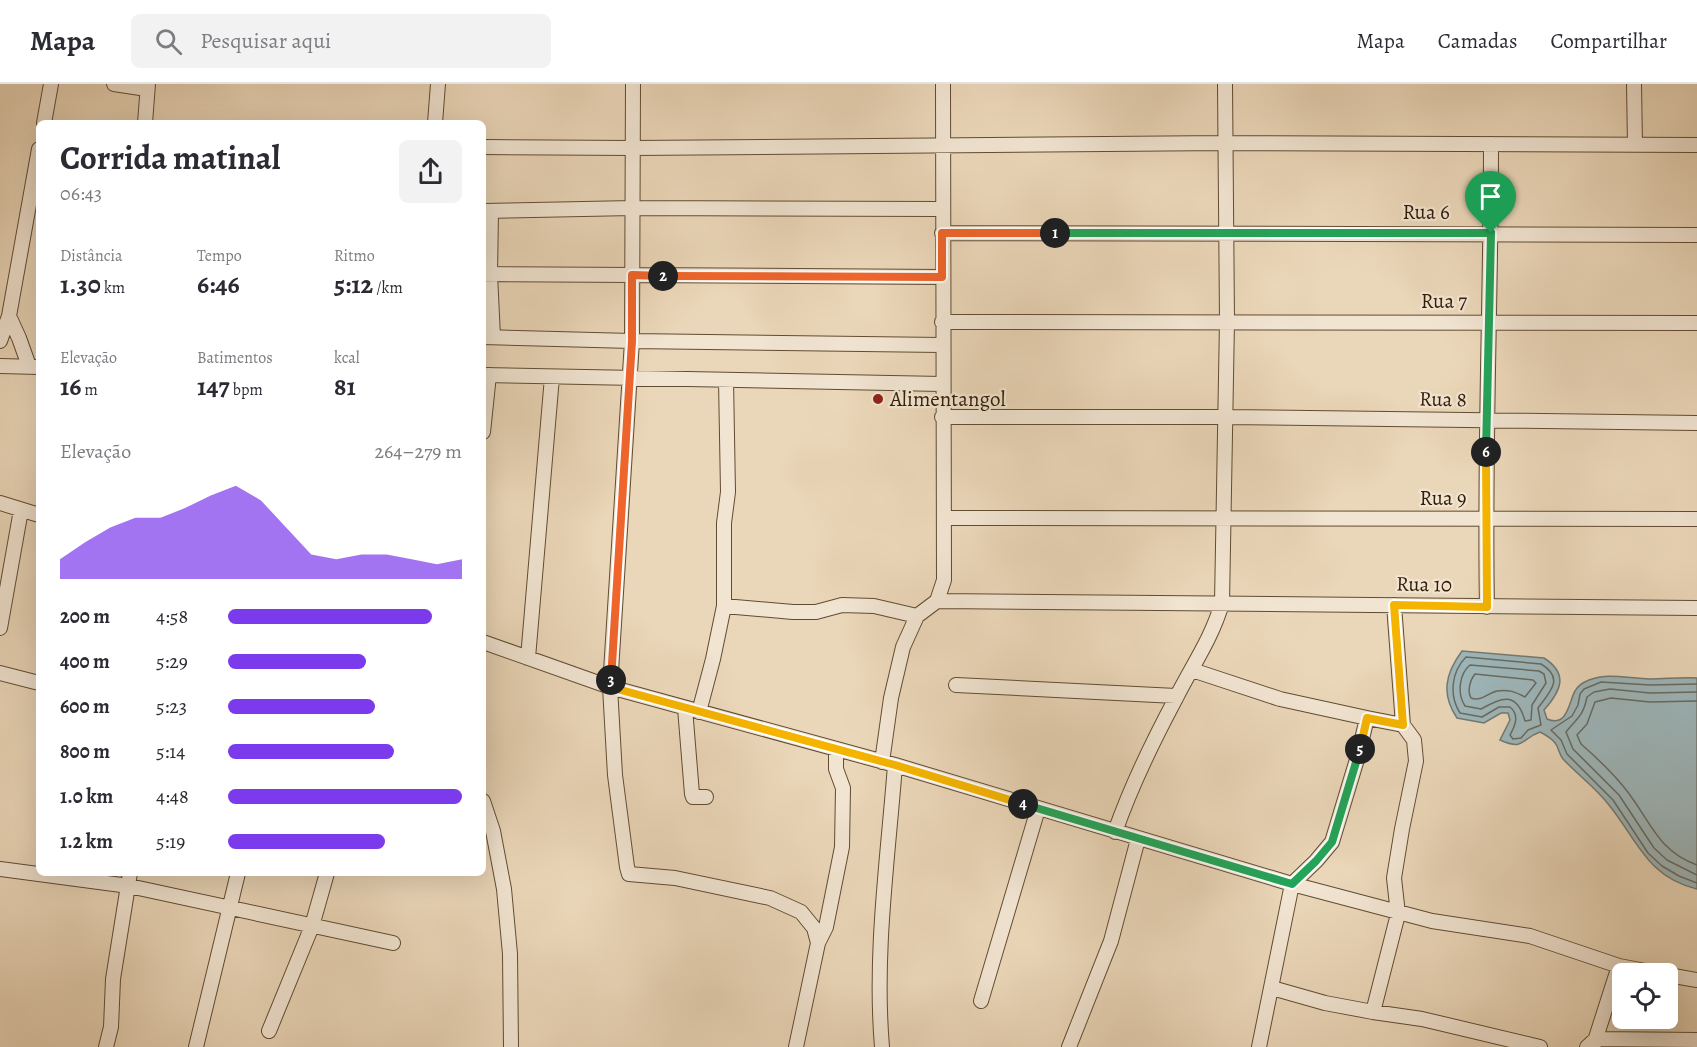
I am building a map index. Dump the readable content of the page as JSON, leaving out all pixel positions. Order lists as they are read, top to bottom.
{
  "streets": {
    "street": [
      "Rua 6",
      "Rua 7",
      "Rua 8",
      "Rua 9",
      "Rua 10"
    ]
  },
  "places": ["Alimentangol"],
  "page": {
    "header": "Mapa",
    "search": "Pesquisar aqui",
    "nav": ["Mapa", "Camadas", "Compartilhar"],
    "heading": ["Corrida matinal", "06:43"],
    "pins": [
      "1",
      "2",
      "6",
      "3",
      "5",
      "4"
    ],
    "stats": [
      ["Distância", "1.30 km"],
      ["Tempo", "6:46"],
      ["Ritmo", "5:12 /km"],
      ["Elevação", "16 m"],
      ["Batimentos", "147 bpm"],
      ["kcal", "81"]
    ],
    "chart": ["Elevação", "264–279 m"],
    "list": [
      {
        "name": "200 m",
        "note": "4:58"
      },
      {
        "name": "400 m",
        "note": "5:29"
      },
      {
        "name": "600 m",
        "note": "5:23"
      },
      {
        "name": "800 m",
        "note": "5:14"
      },
      {
        "name": "1.0 km",
        "note": "4:48"
      },
      {
        "name": "1.2 km",
        "note": "5:19"
      }
    ]
  }
}
